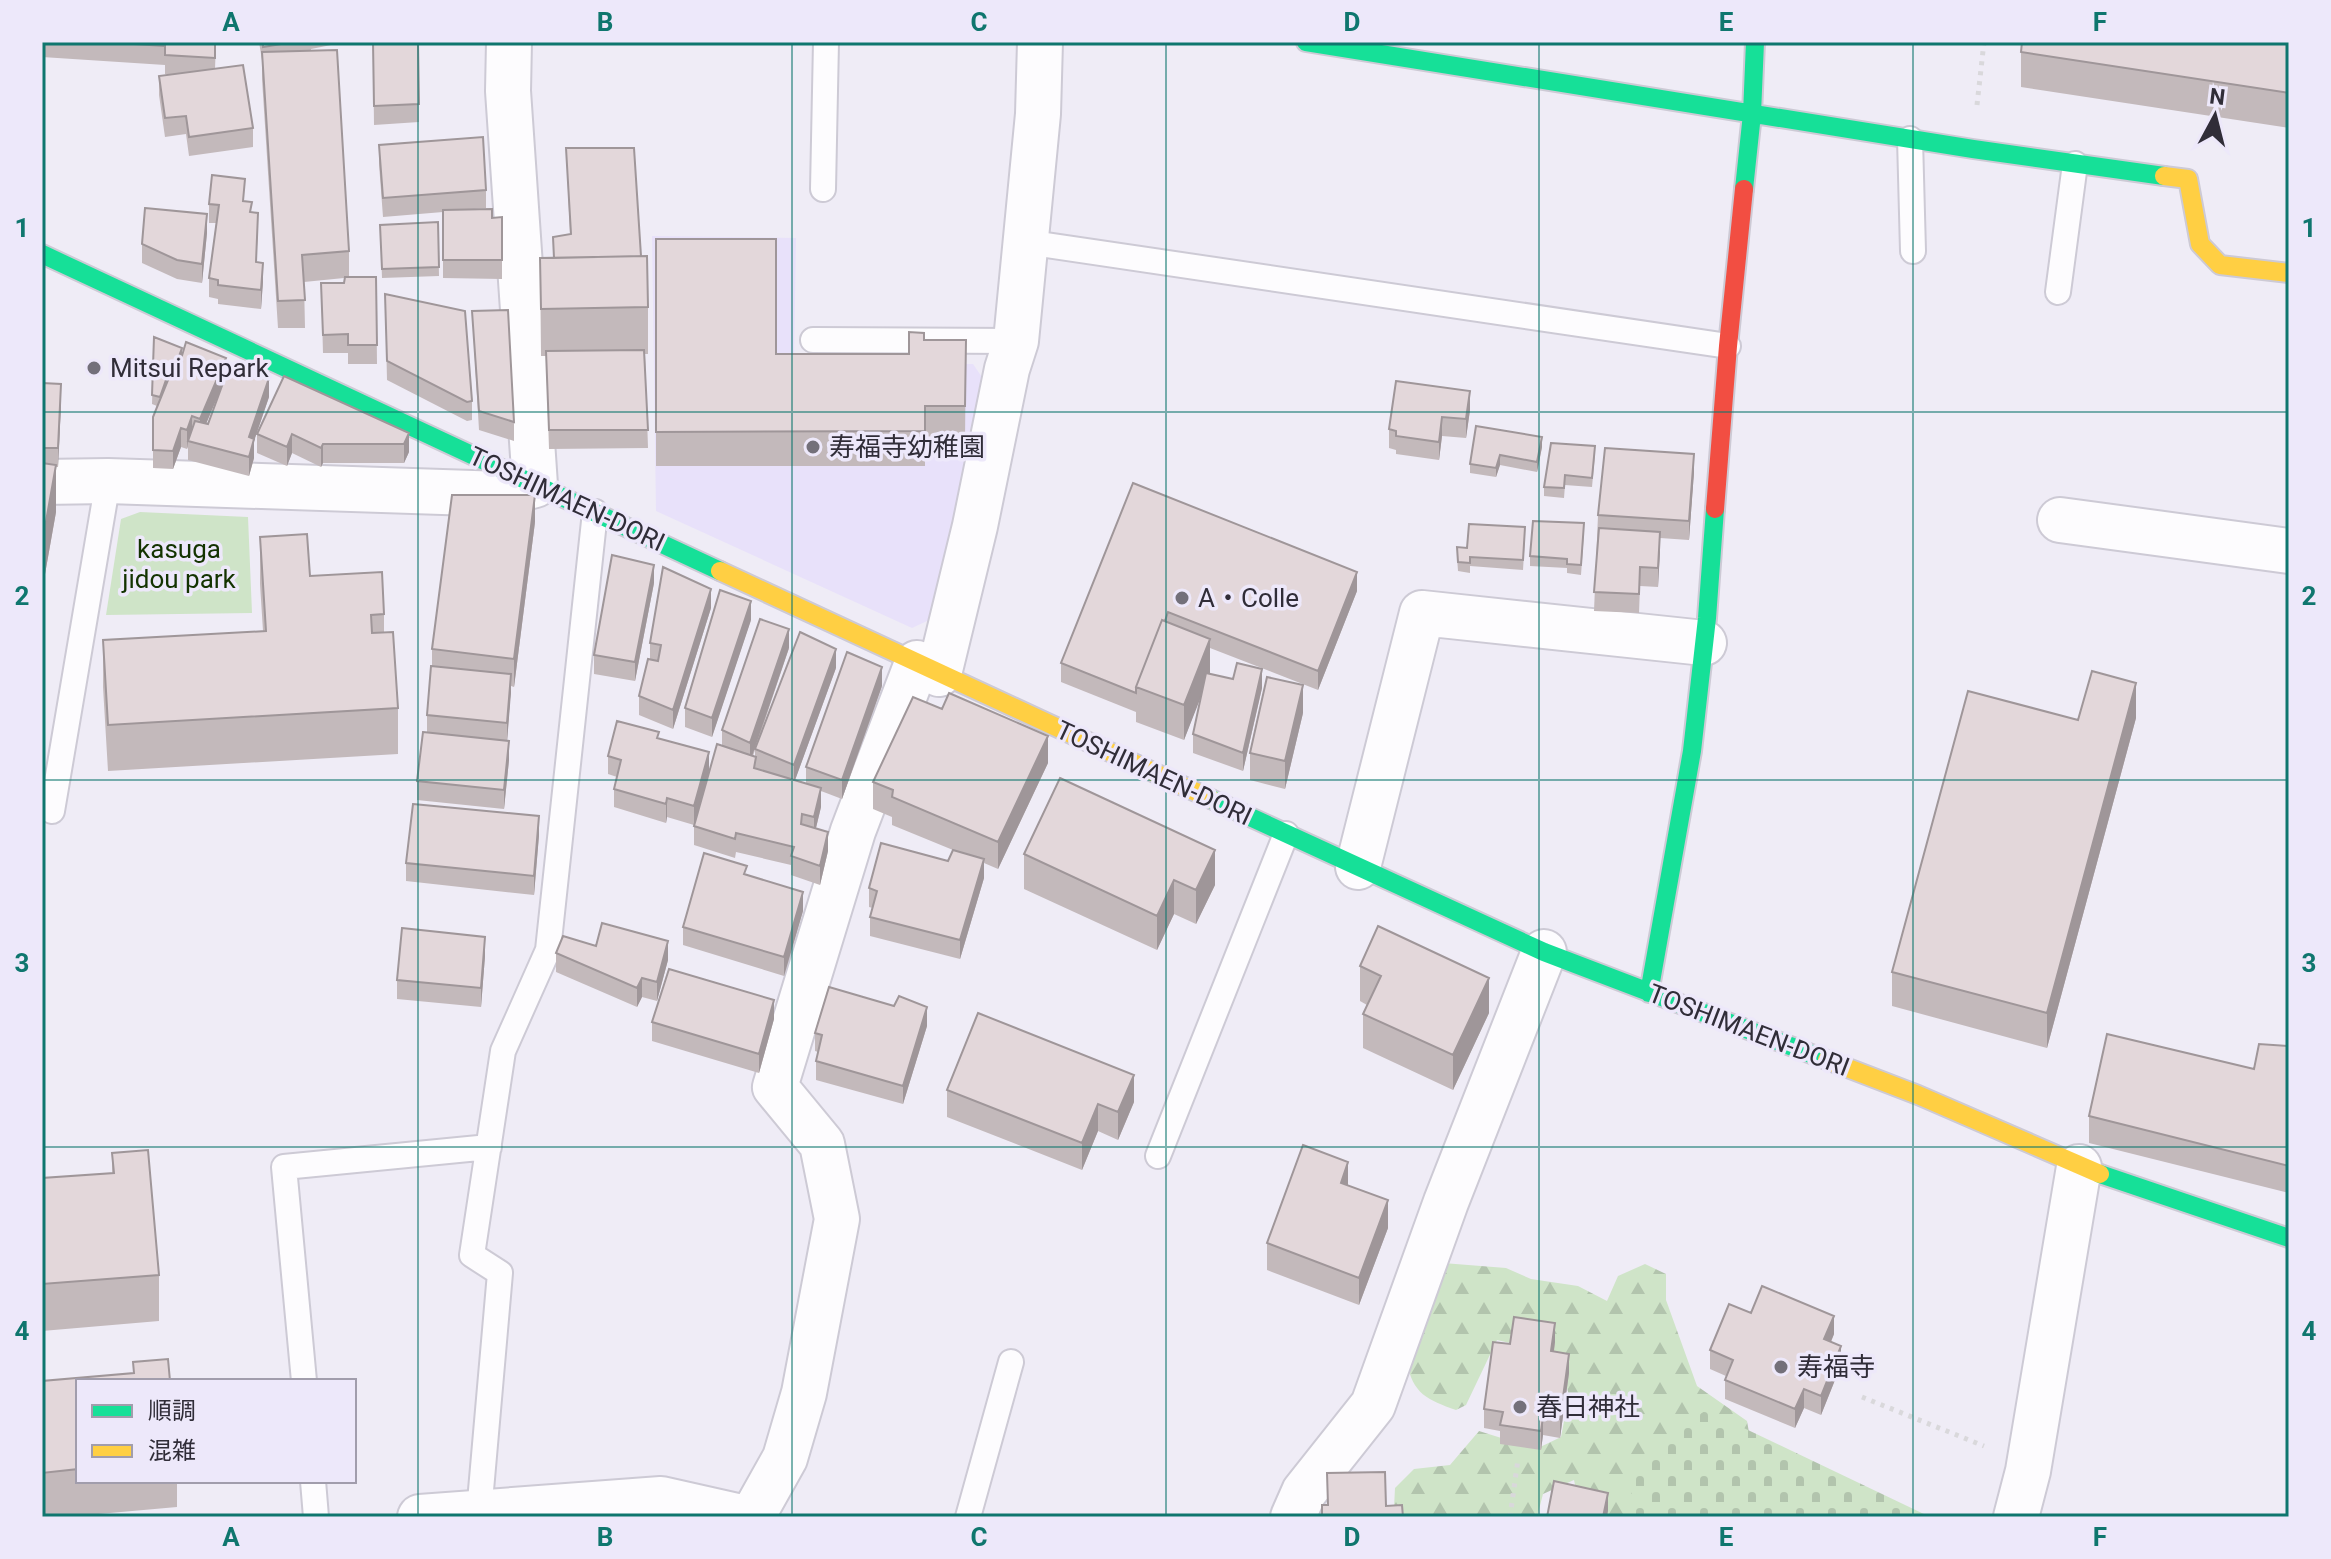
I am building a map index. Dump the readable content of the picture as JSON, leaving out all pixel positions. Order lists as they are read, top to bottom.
{
  "streets": {
    "street": ["TOSHIMAEN-DORI"]
  },
  "parks": ["kasuga jidou park"],
  "places": [
    "Mitsui Repark",
    "寿福寺幼稚園",
    "A・Colle",
    "寿福寺",
    "春日神社"
  ],
  "legend": ["順調", "混雑"],
  "north": "top",
  "grid": {
    "columns": [
      "A",
      "B",
      "C",
      "D",
      "E",
      "F"
    ],
    "rows": [
      "1",
      "2",
      "3",
      "4"
    ]
  }
}
